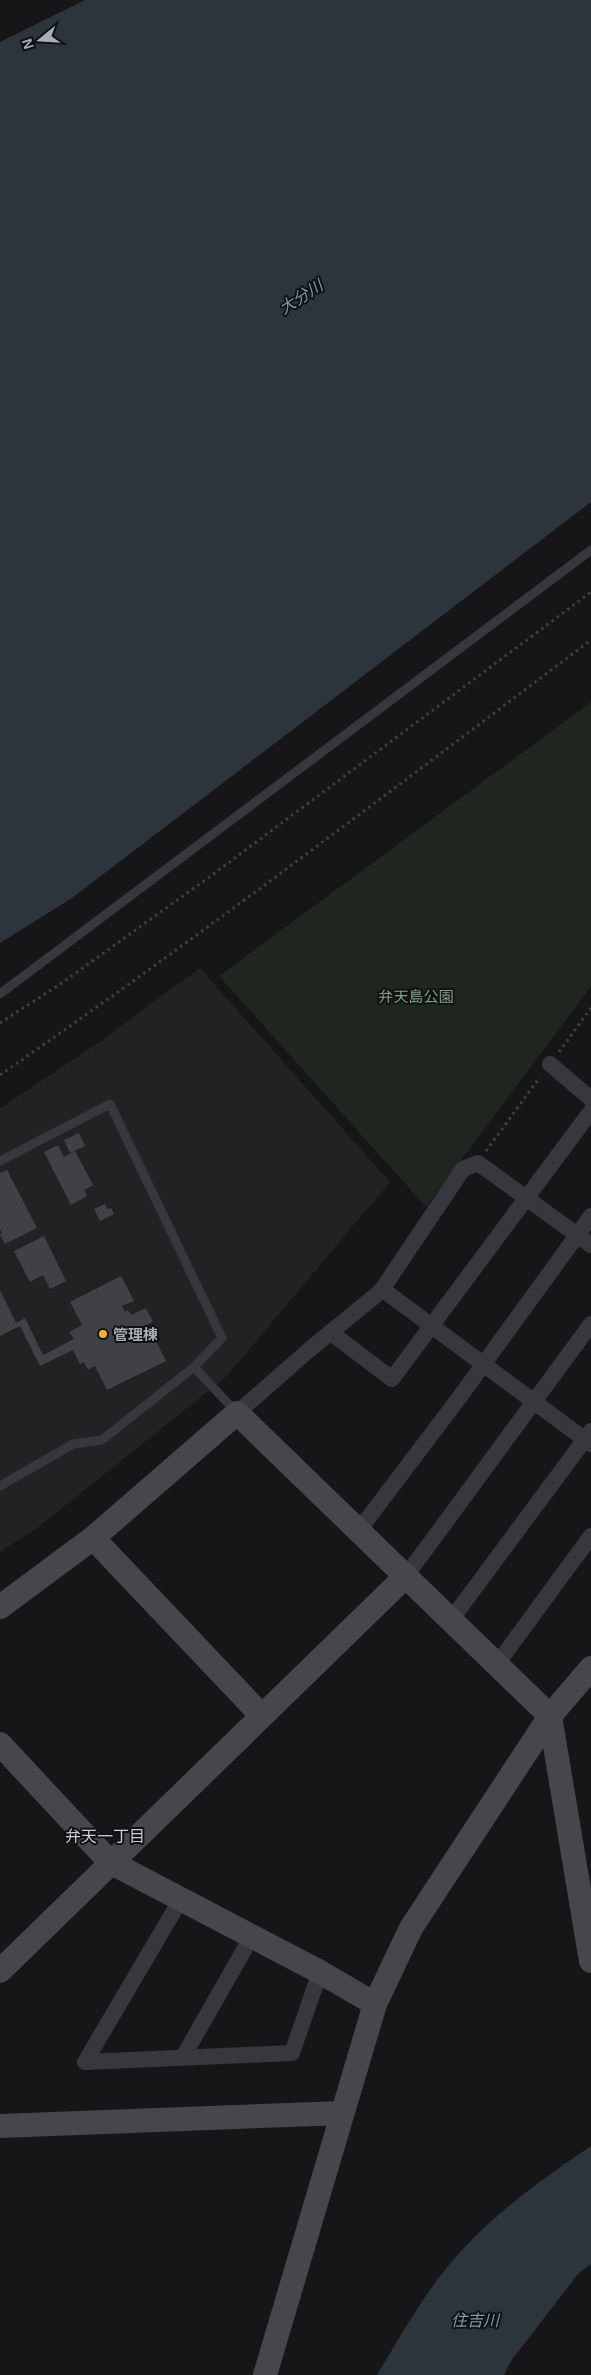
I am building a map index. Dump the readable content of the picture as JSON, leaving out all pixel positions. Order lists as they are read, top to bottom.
{
  "districts": ["弁天一丁目"],
  "water": ["大分川", "住吉川"],
  "parks": ["弁天島公園"],
  "places": ["管理棟"],
  "north": "left"
}
